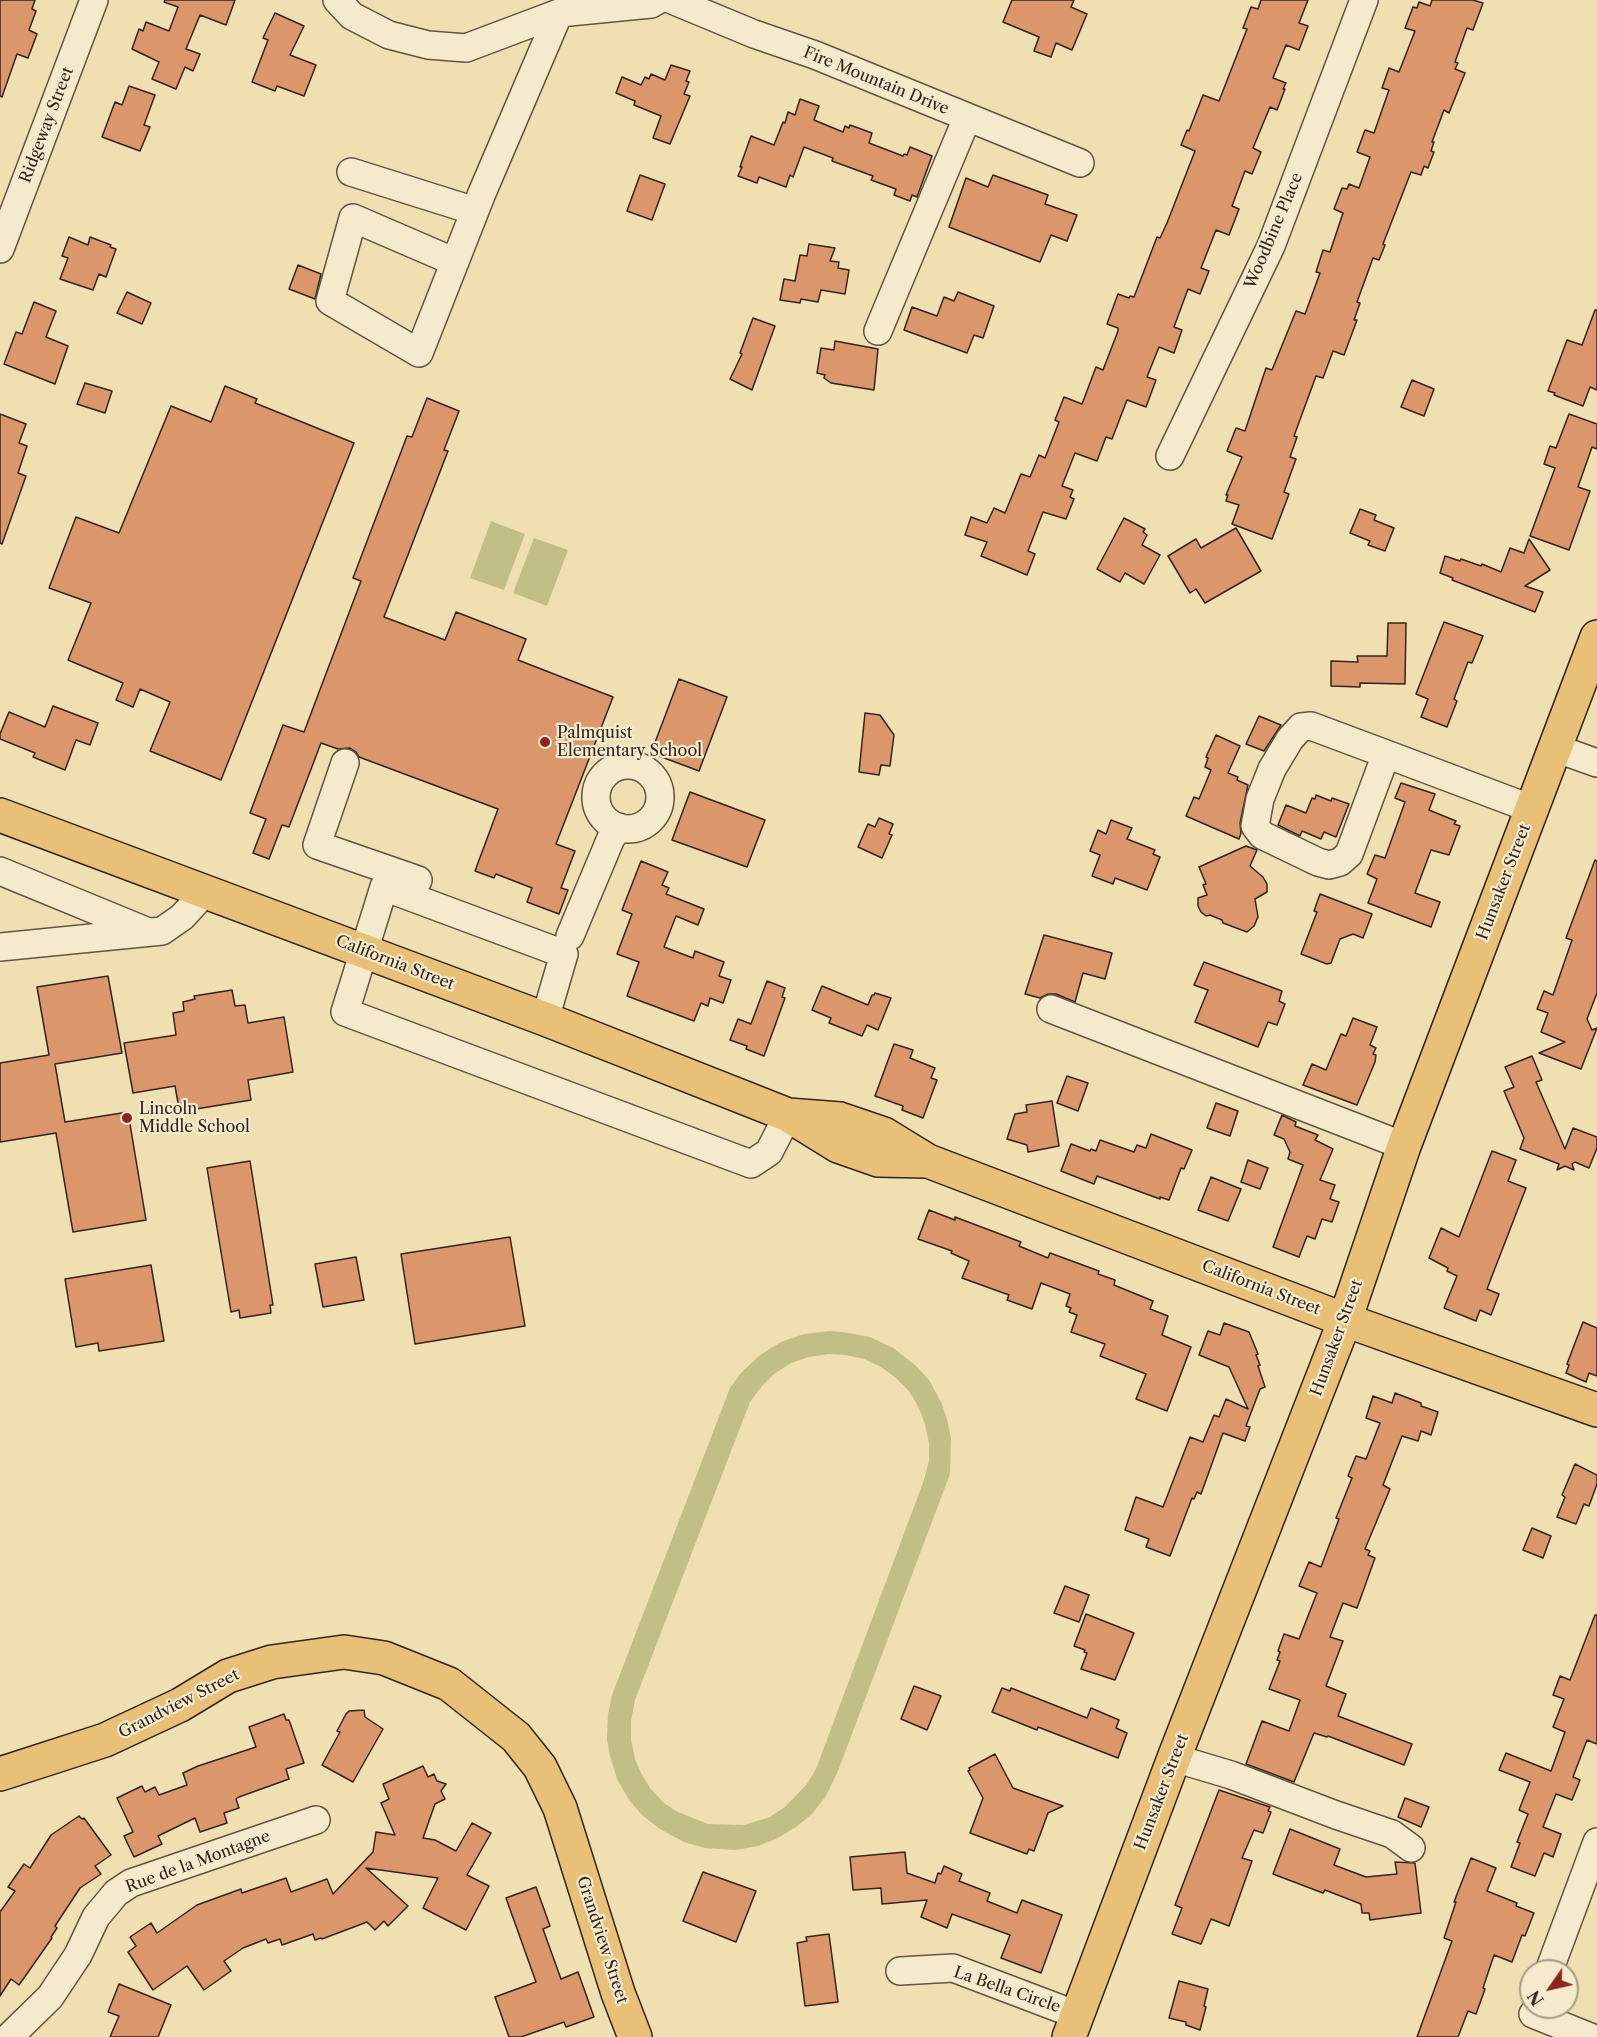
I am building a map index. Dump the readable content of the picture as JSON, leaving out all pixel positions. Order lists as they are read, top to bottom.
{
  "streets": {
    "main road": ["Hunsaker Street", "California Street", "Grandview Street"],
    "street": [
      "Fire Mountain Drive",
      "Ridgeway Street",
      "Woodbine Place",
      "Rue de la Montagne",
      "La Bella Circle"
    ]
  },
  "crossings": [
    ["Hunsaker Street", "California Street"],
    ["Hunsaker Street", "La Bella Circle"]
  ],
  "places": ["Palmquist Elementary School", "Lincoln Middle School"],
  "north": "bottom left"
}
